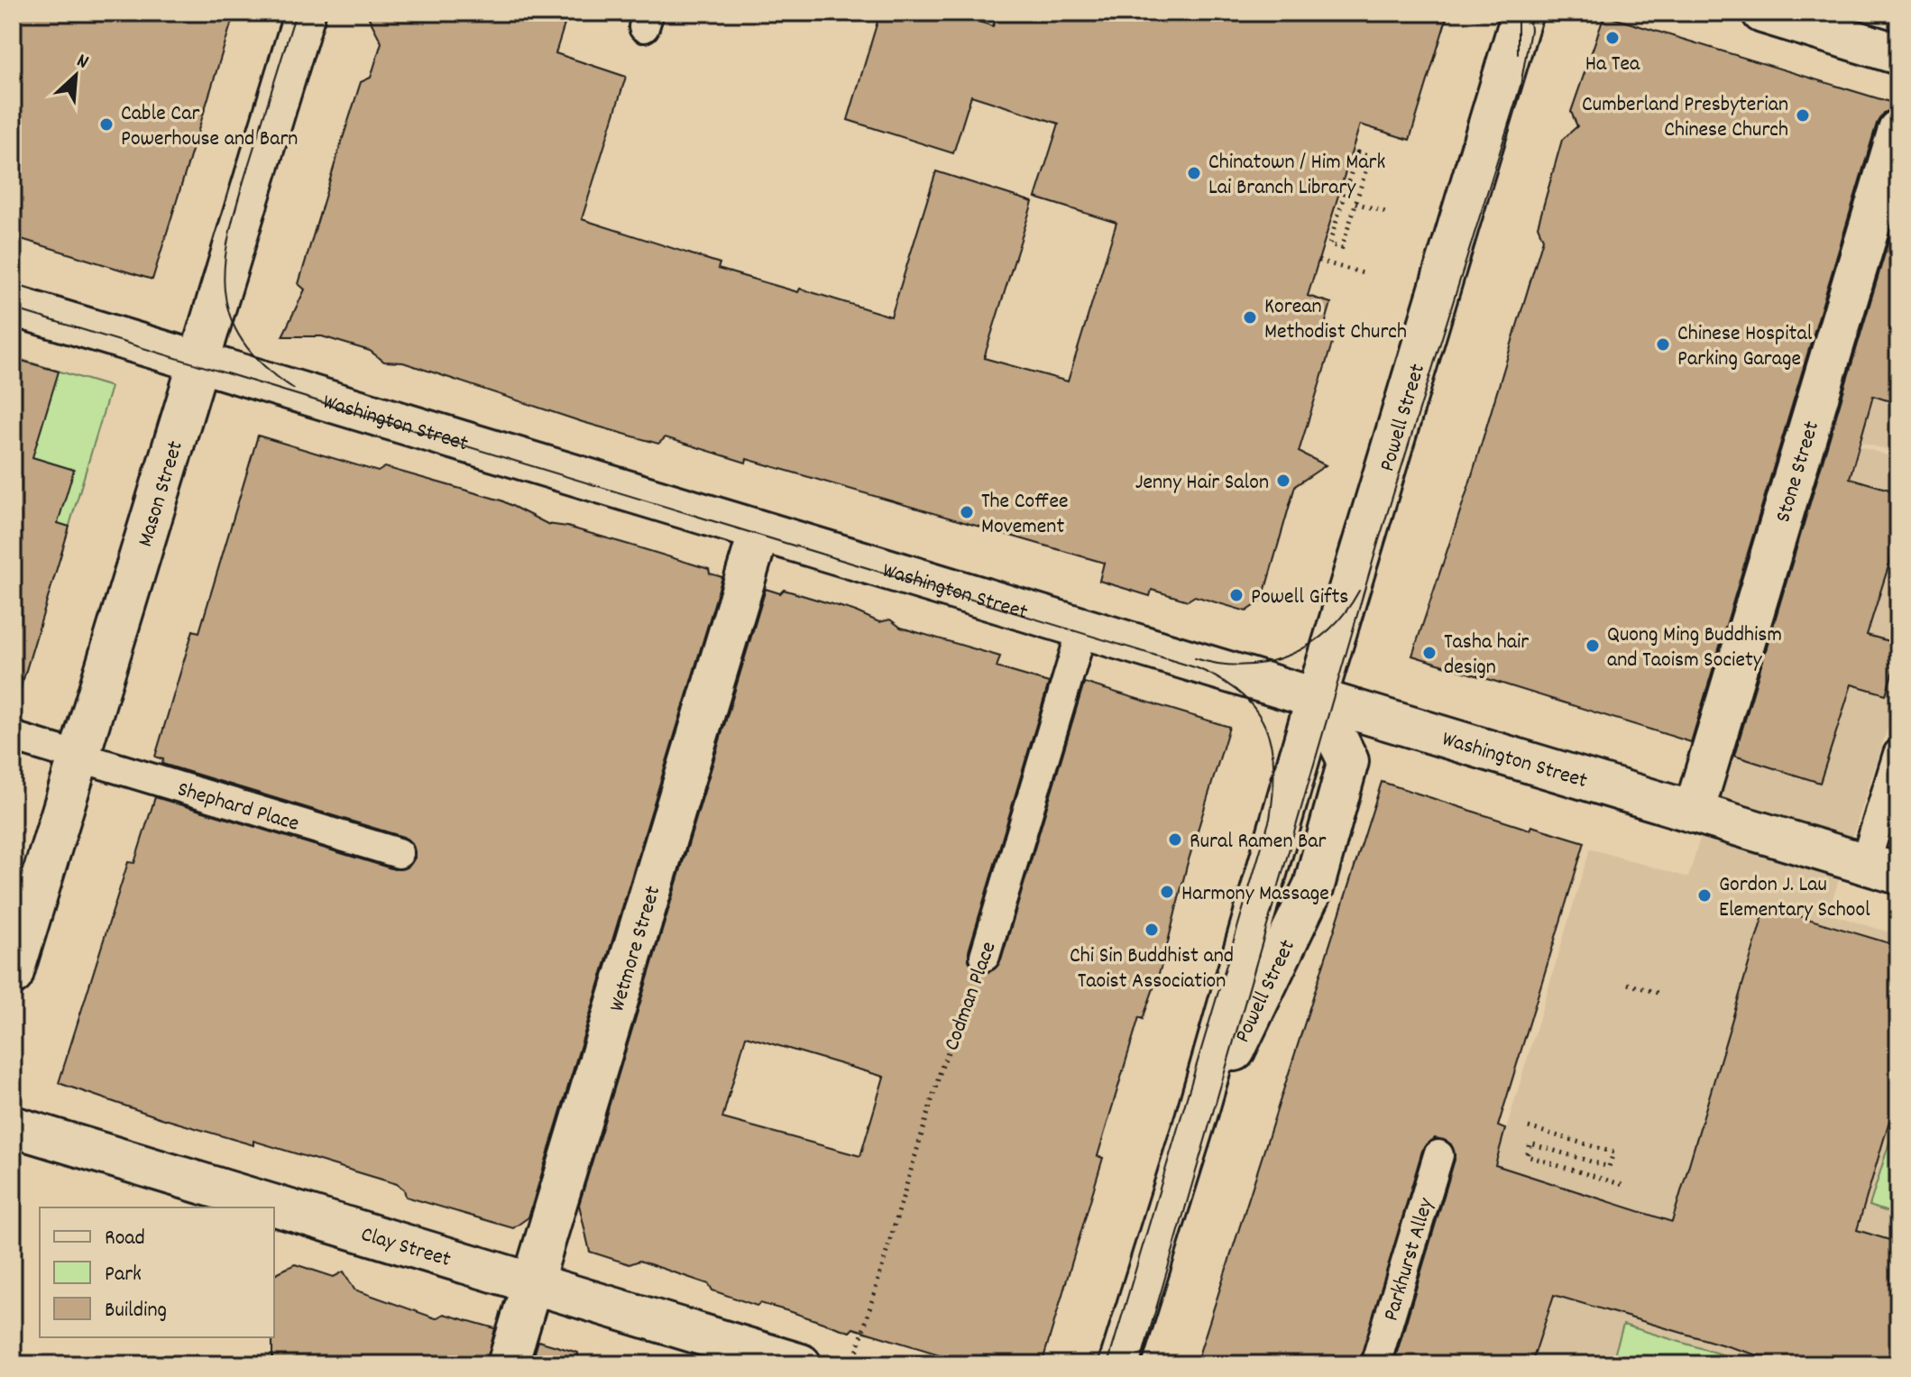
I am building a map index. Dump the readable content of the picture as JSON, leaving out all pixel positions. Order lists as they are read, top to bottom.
{
  "streets": {
    "street": [
      "Powell Street",
      "Washington Street",
      "Stone Street",
      "Mason Street",
      "Wetmore Street",
      "Clay Street"
    ],
    "lane": ["Shephard Place", "Codman Place", "Parkhurst Alley"]
  },
  "crossings": [
    ["Powell Street", "Washington Street"],
    ["Washington Street", "Stone Street"],
    ["Washington Street", "Mason Street"],
    ["Washington Street", "Wetmore Street"],
    ["Washington Street", "Codman Place"],
    ["Mason Street", "Shephard Place"],
    ["Wetmore Street", "Clay Street"]
  ],
  "places": [
    "Ha Tea",
    "Cumberland Presbyterian Chinese Church",
    "Cable Car Powerhouse and Barn",
    "Chinatown / Him Mark Lai Branch Library",
    "Korean Methodist Church",
    "Chinese Hospital Parking Garage",
    "Jenny Hair Salon",
    "The Coffee Movement",
    "Powell Gifts",
    "Quong Ming Buddhism and Taoism Society",
    "Tasha hair design",
    "Rural Ramen Bar",
    "Harmony Massage",
    "Gordon J. Lau Elementary School",
    "Chi Sin Buddhist and Taoist Association"
  ],
  "legend": ["Road", "Park", "Building"],
  "north": "top right"
}
